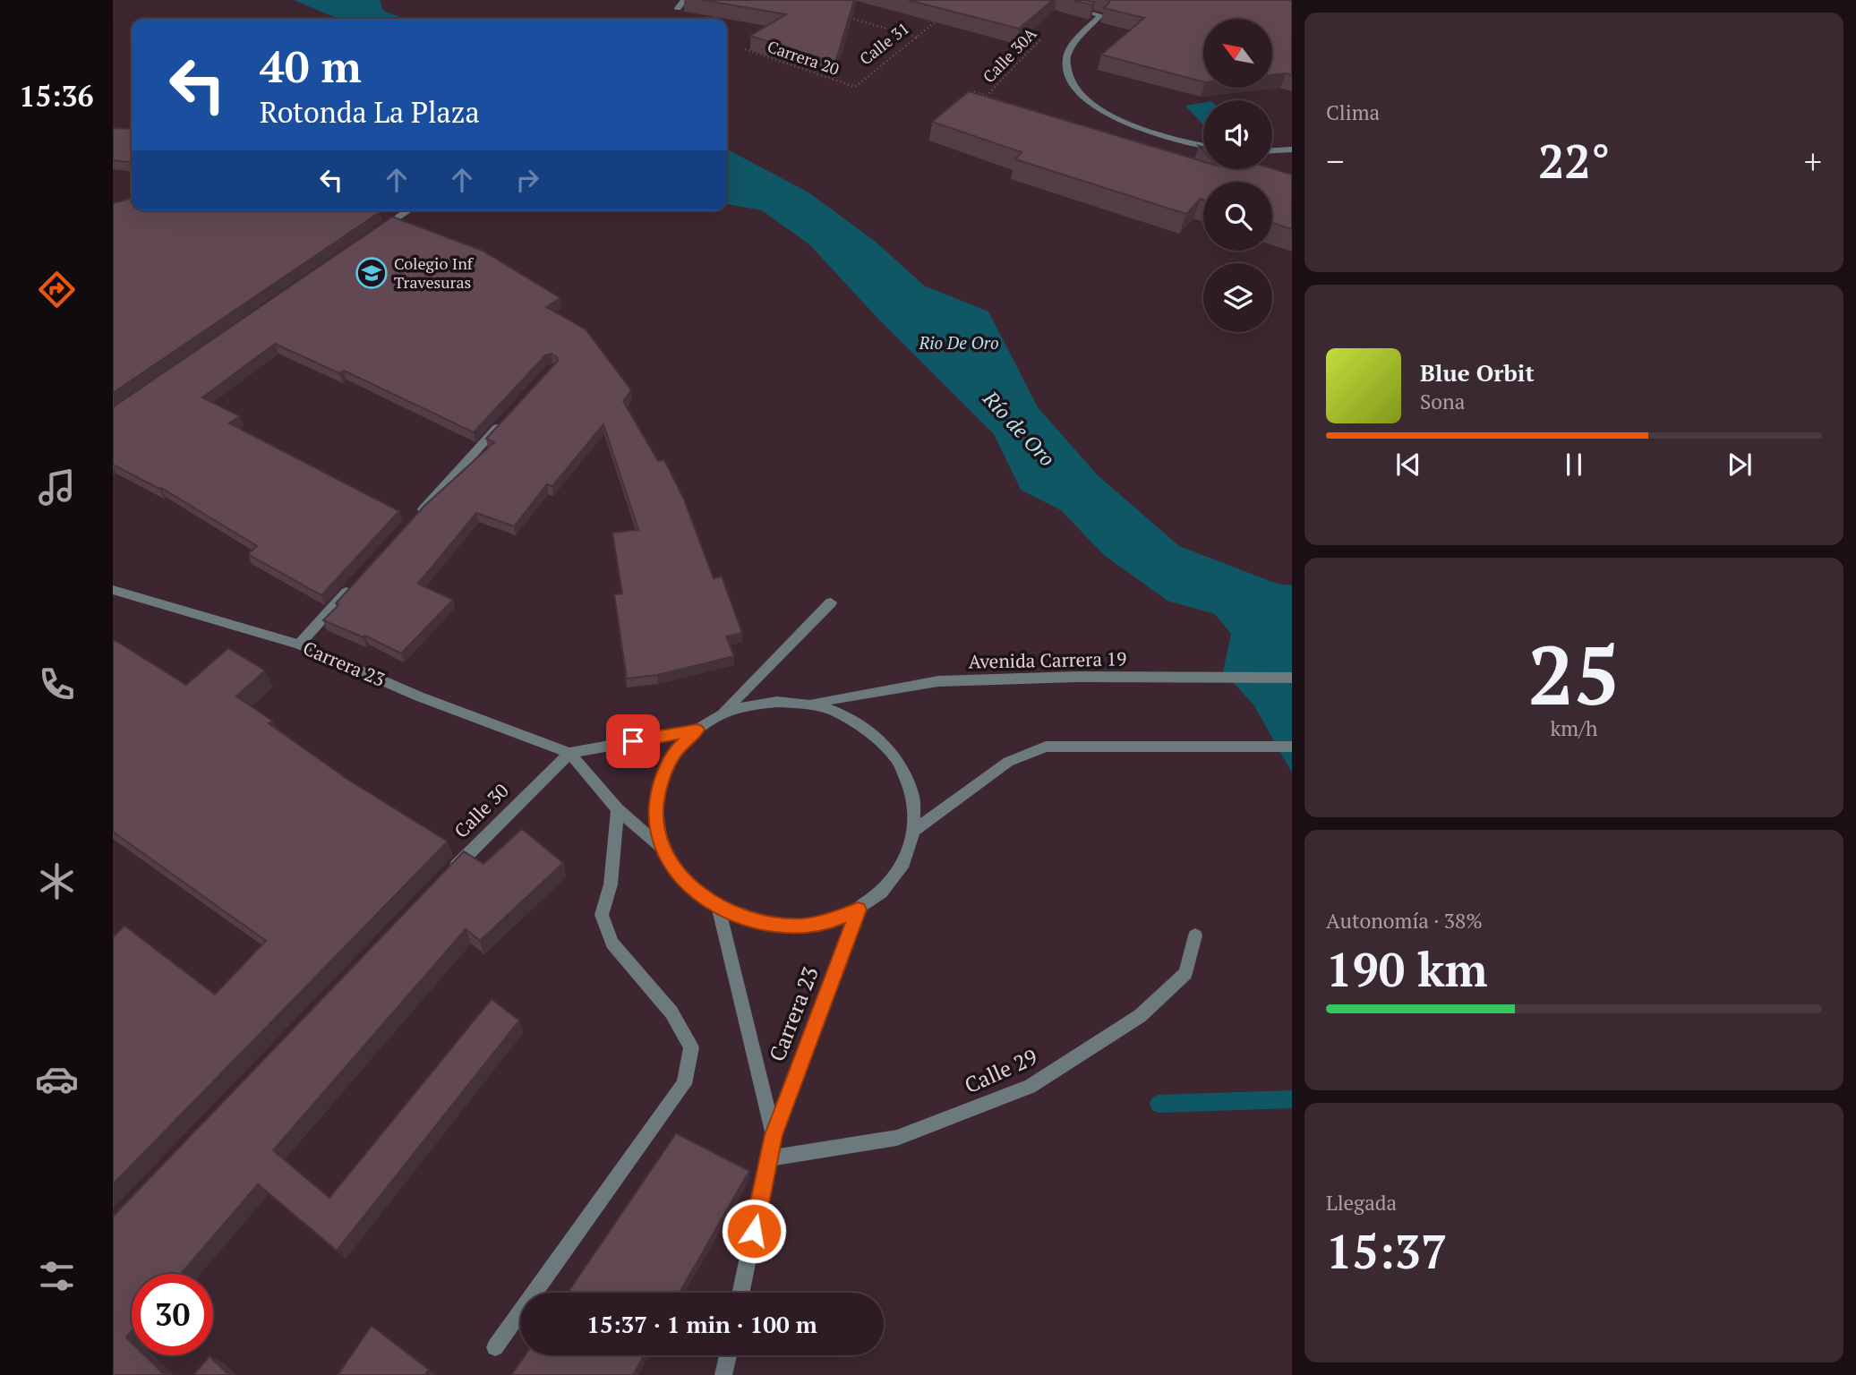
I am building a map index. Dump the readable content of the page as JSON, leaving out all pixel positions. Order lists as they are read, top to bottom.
{
  "streets": {
    "street": [
      "Avenida Carrera 19",
      "Carrera 23",
      "Calle 30",
      "Calle 29"
    ],
    "path": ["Calle 31", "Calle 30A", "Carrera 20"]
  },
  "crossings": [
    ["Calle 31", "Carrera 20"],
    ["Carrera 23", "Calle 30"],
    ["Carrera 23", "Calle 29"]
  ],
  "water": ["Rio De Oro", "Río de Oro"],
  "places": {
    "school or university": ["Colegio Inf Travesuras"]
  },
  "north": "top left",
  "page": {
    "tabs": "15:36",
    "tile": [
      "Clima",
      ["25", "km/h"],
      ["Autonomía · 38%", "190 km"],
      ["Llegada", "15:37"]
    ],
    "turn": ["40 m", "Rotonda La Plaza"],
    "heat": ["−", "22°", "+"],
    "song": ["Blue Orbit", "Sona"],
    "limit": "30",
    "trip": "15:37 · 1 min · 100 m"
  }
}
